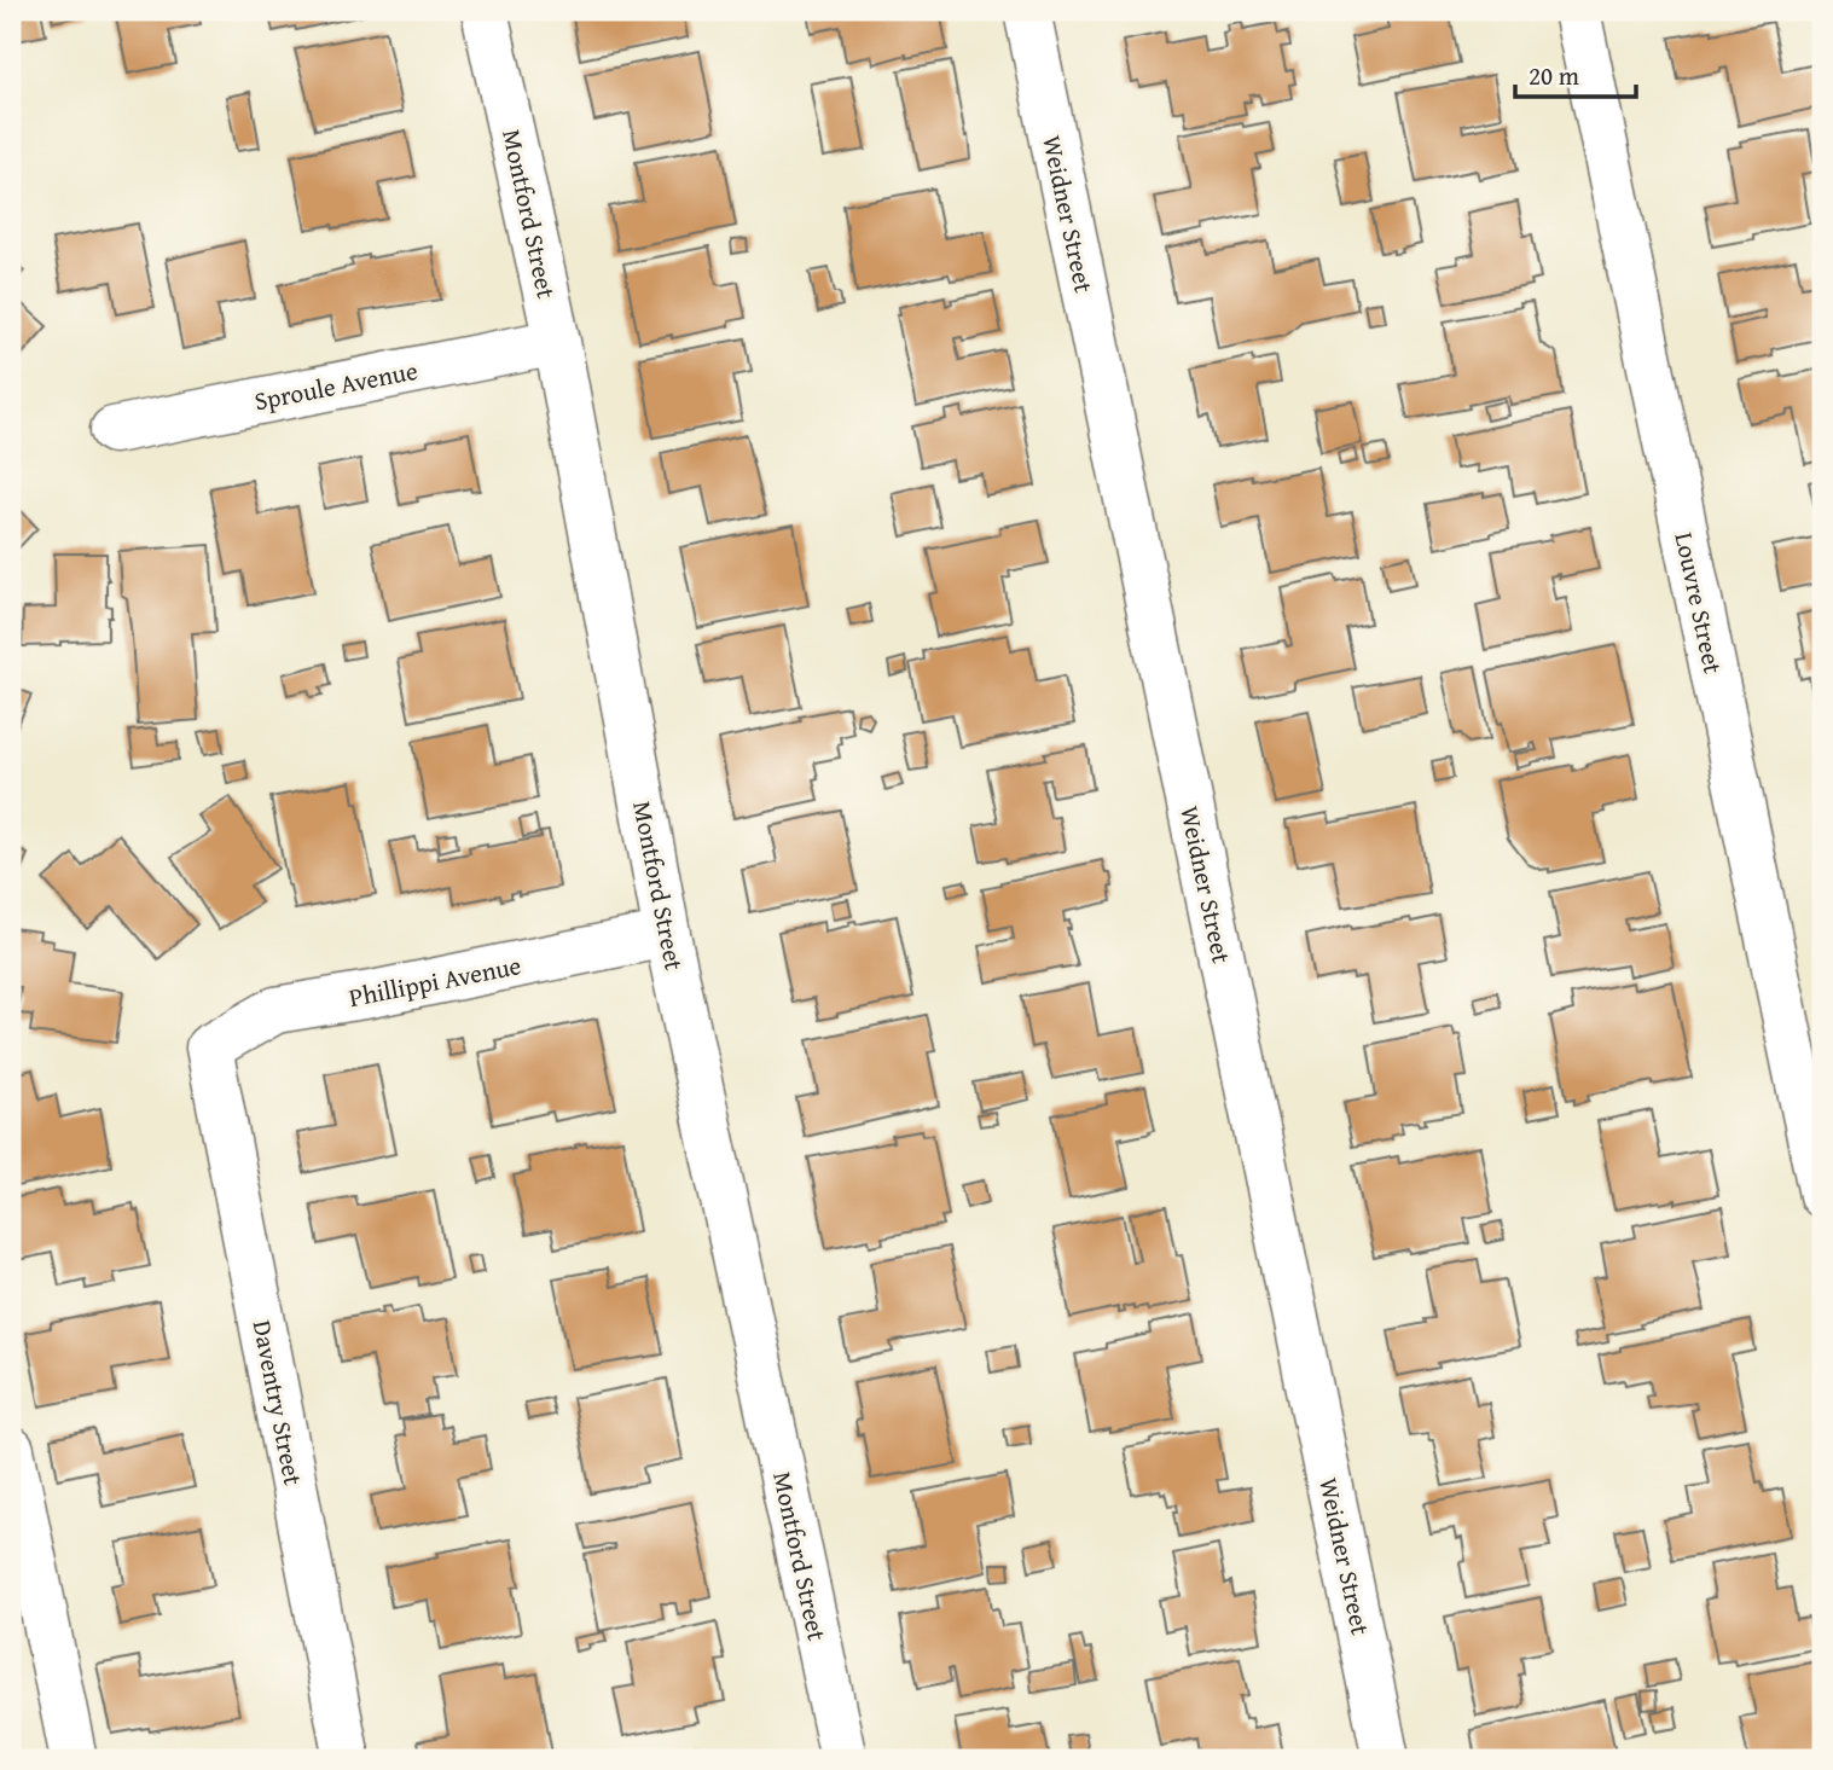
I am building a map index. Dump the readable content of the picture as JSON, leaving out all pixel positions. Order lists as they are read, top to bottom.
{
  "streets": {
    "street": [
      "Montford Street",
      "Weidner Street",
      "Sproule Avenue",
      "Louvre Street",
      "Phillippi Avenue",
      "Daventry Street"
    ]
  },
  "crossings": [
    ["Montford Street", "Sproule Avenue"],
    ["Montford Street", "Phillippi Avenue"],
    ["Phillippi Avenue", "Daventry Street"]
  ],
  "scale_bar": "20 m"
}
